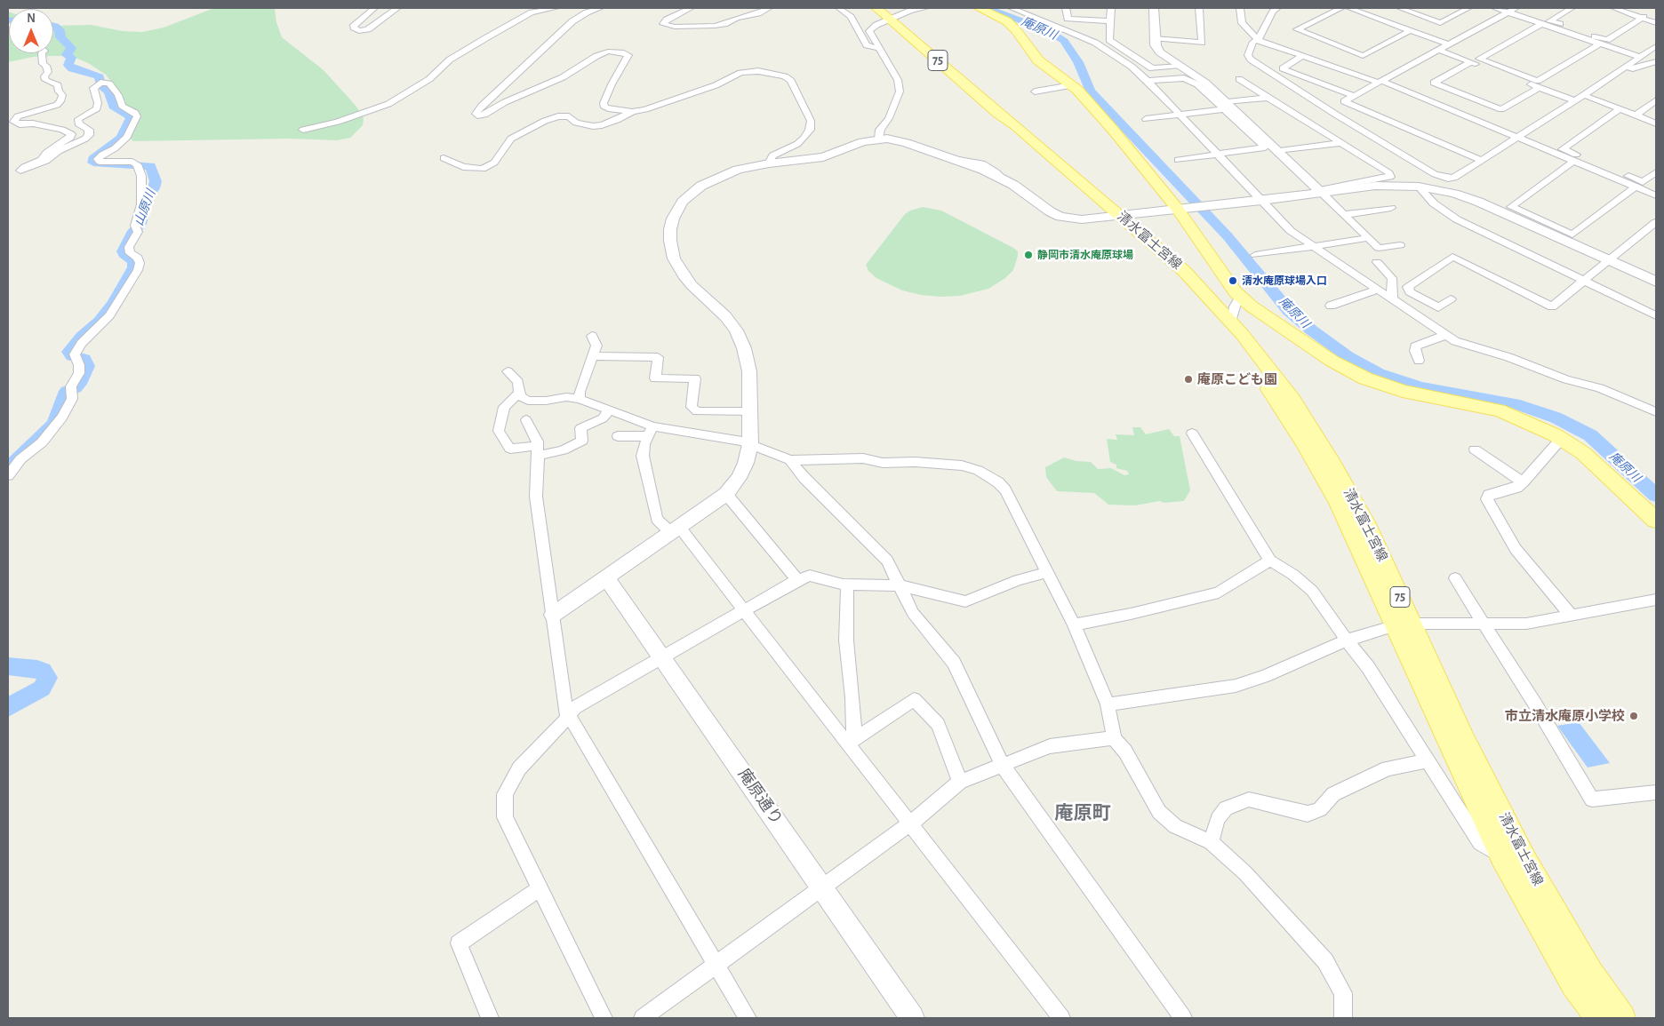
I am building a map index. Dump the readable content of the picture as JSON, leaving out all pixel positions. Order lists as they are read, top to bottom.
{
  "streets": {
    "main road": ["75", "清水富士宮線"],
    "street": ["庵原通り"]
  },
  "districts": ["庵原町"],
  "water": ["庵原川", "山原川"],
  "places": [
    "静岡市清水庵原球場",
    "清水庵原球場入口",
    "庵原こども園",
    "市立清水庵原小学校"
  ],
  "north": "top"
}
